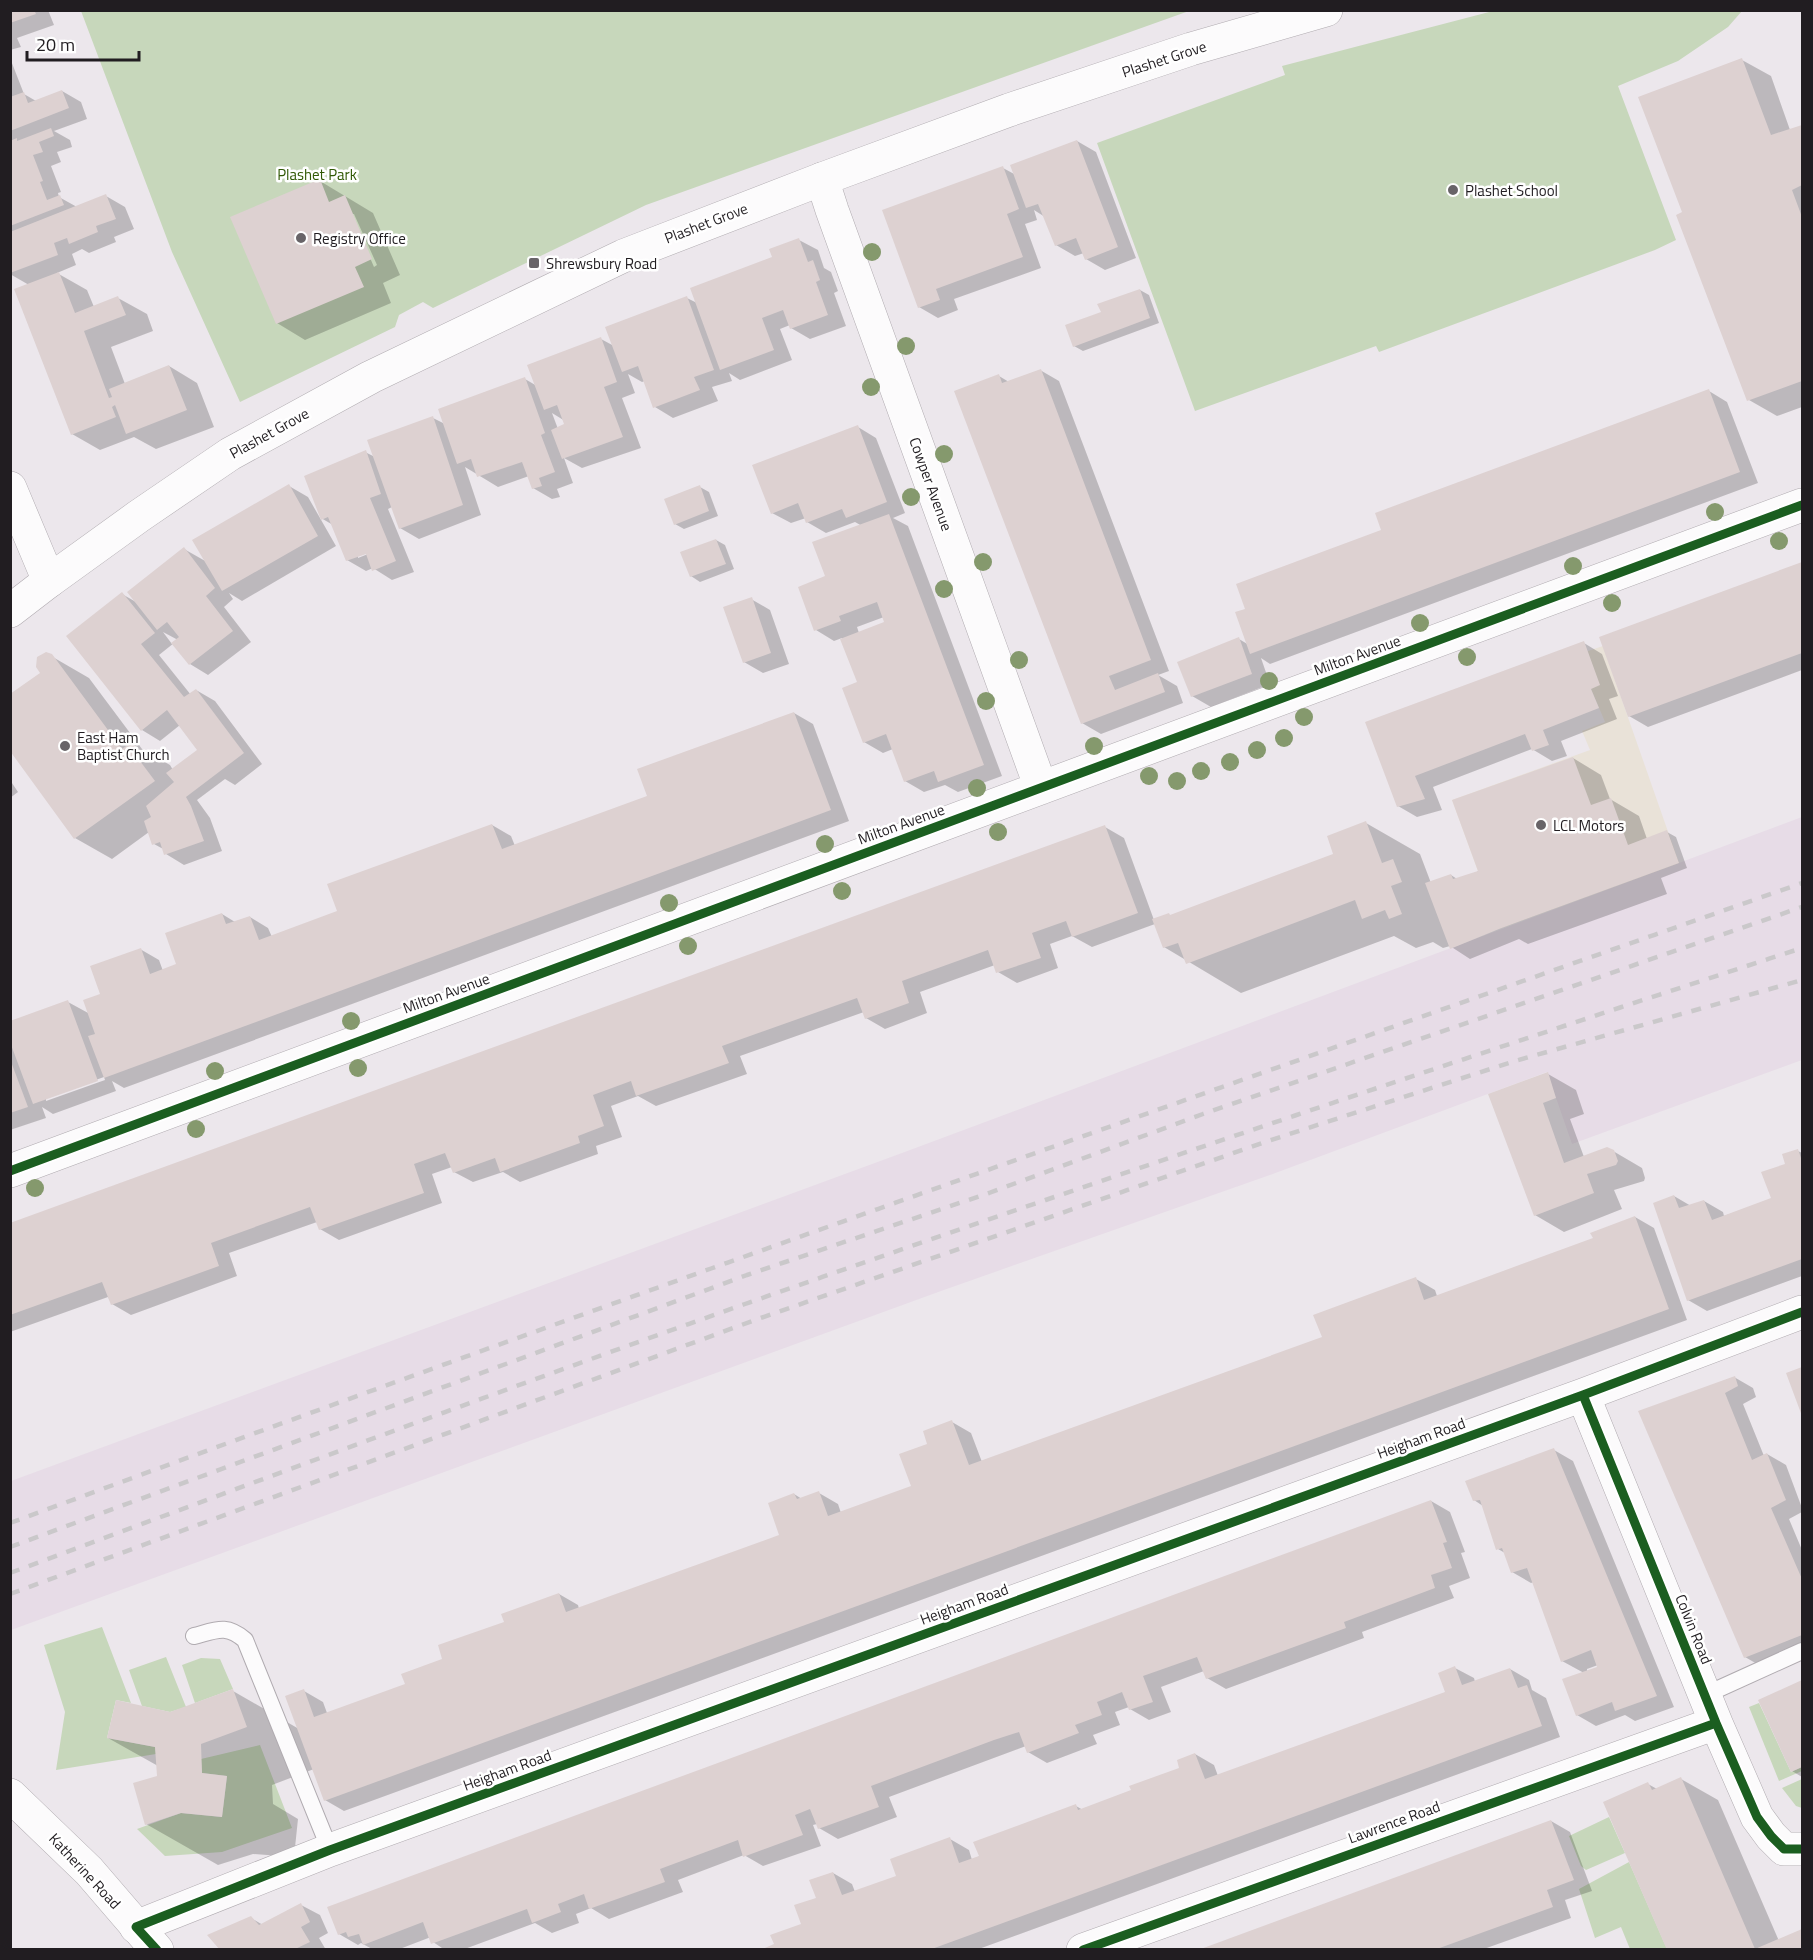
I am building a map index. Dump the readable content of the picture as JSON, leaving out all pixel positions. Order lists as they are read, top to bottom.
{
  "streets": {
    "street": [
      "Plashet Grove",
      "Cowper Avenue",
      "Milton Avenue",
      "Heigham Road",
      "Colvin Road",
      "Lawrence Road",
      "Katherine Road"
    ]
  },
  "crossings": [
    ["Plashet Grove", "Cowper Avenue"],
    ["Cowper Avenue", "Milton Avenue"],
    ["Heigham Road", "Colvin Road"],
    ["Heigham Road", "Katherine Road"],
    ["Colvin Road", "Lawrence Road"]
  ],
  "parks": ["Plashet Park"],
  "places": {
    "other": [
      "Plashet School",
      "Registry Office",
      "East Ham Baptist Church",
      "LCL Motors"
    ],
    "transit": ["Shrewsbury Road"]
  },
  "scale_bar": "20 m"
}
